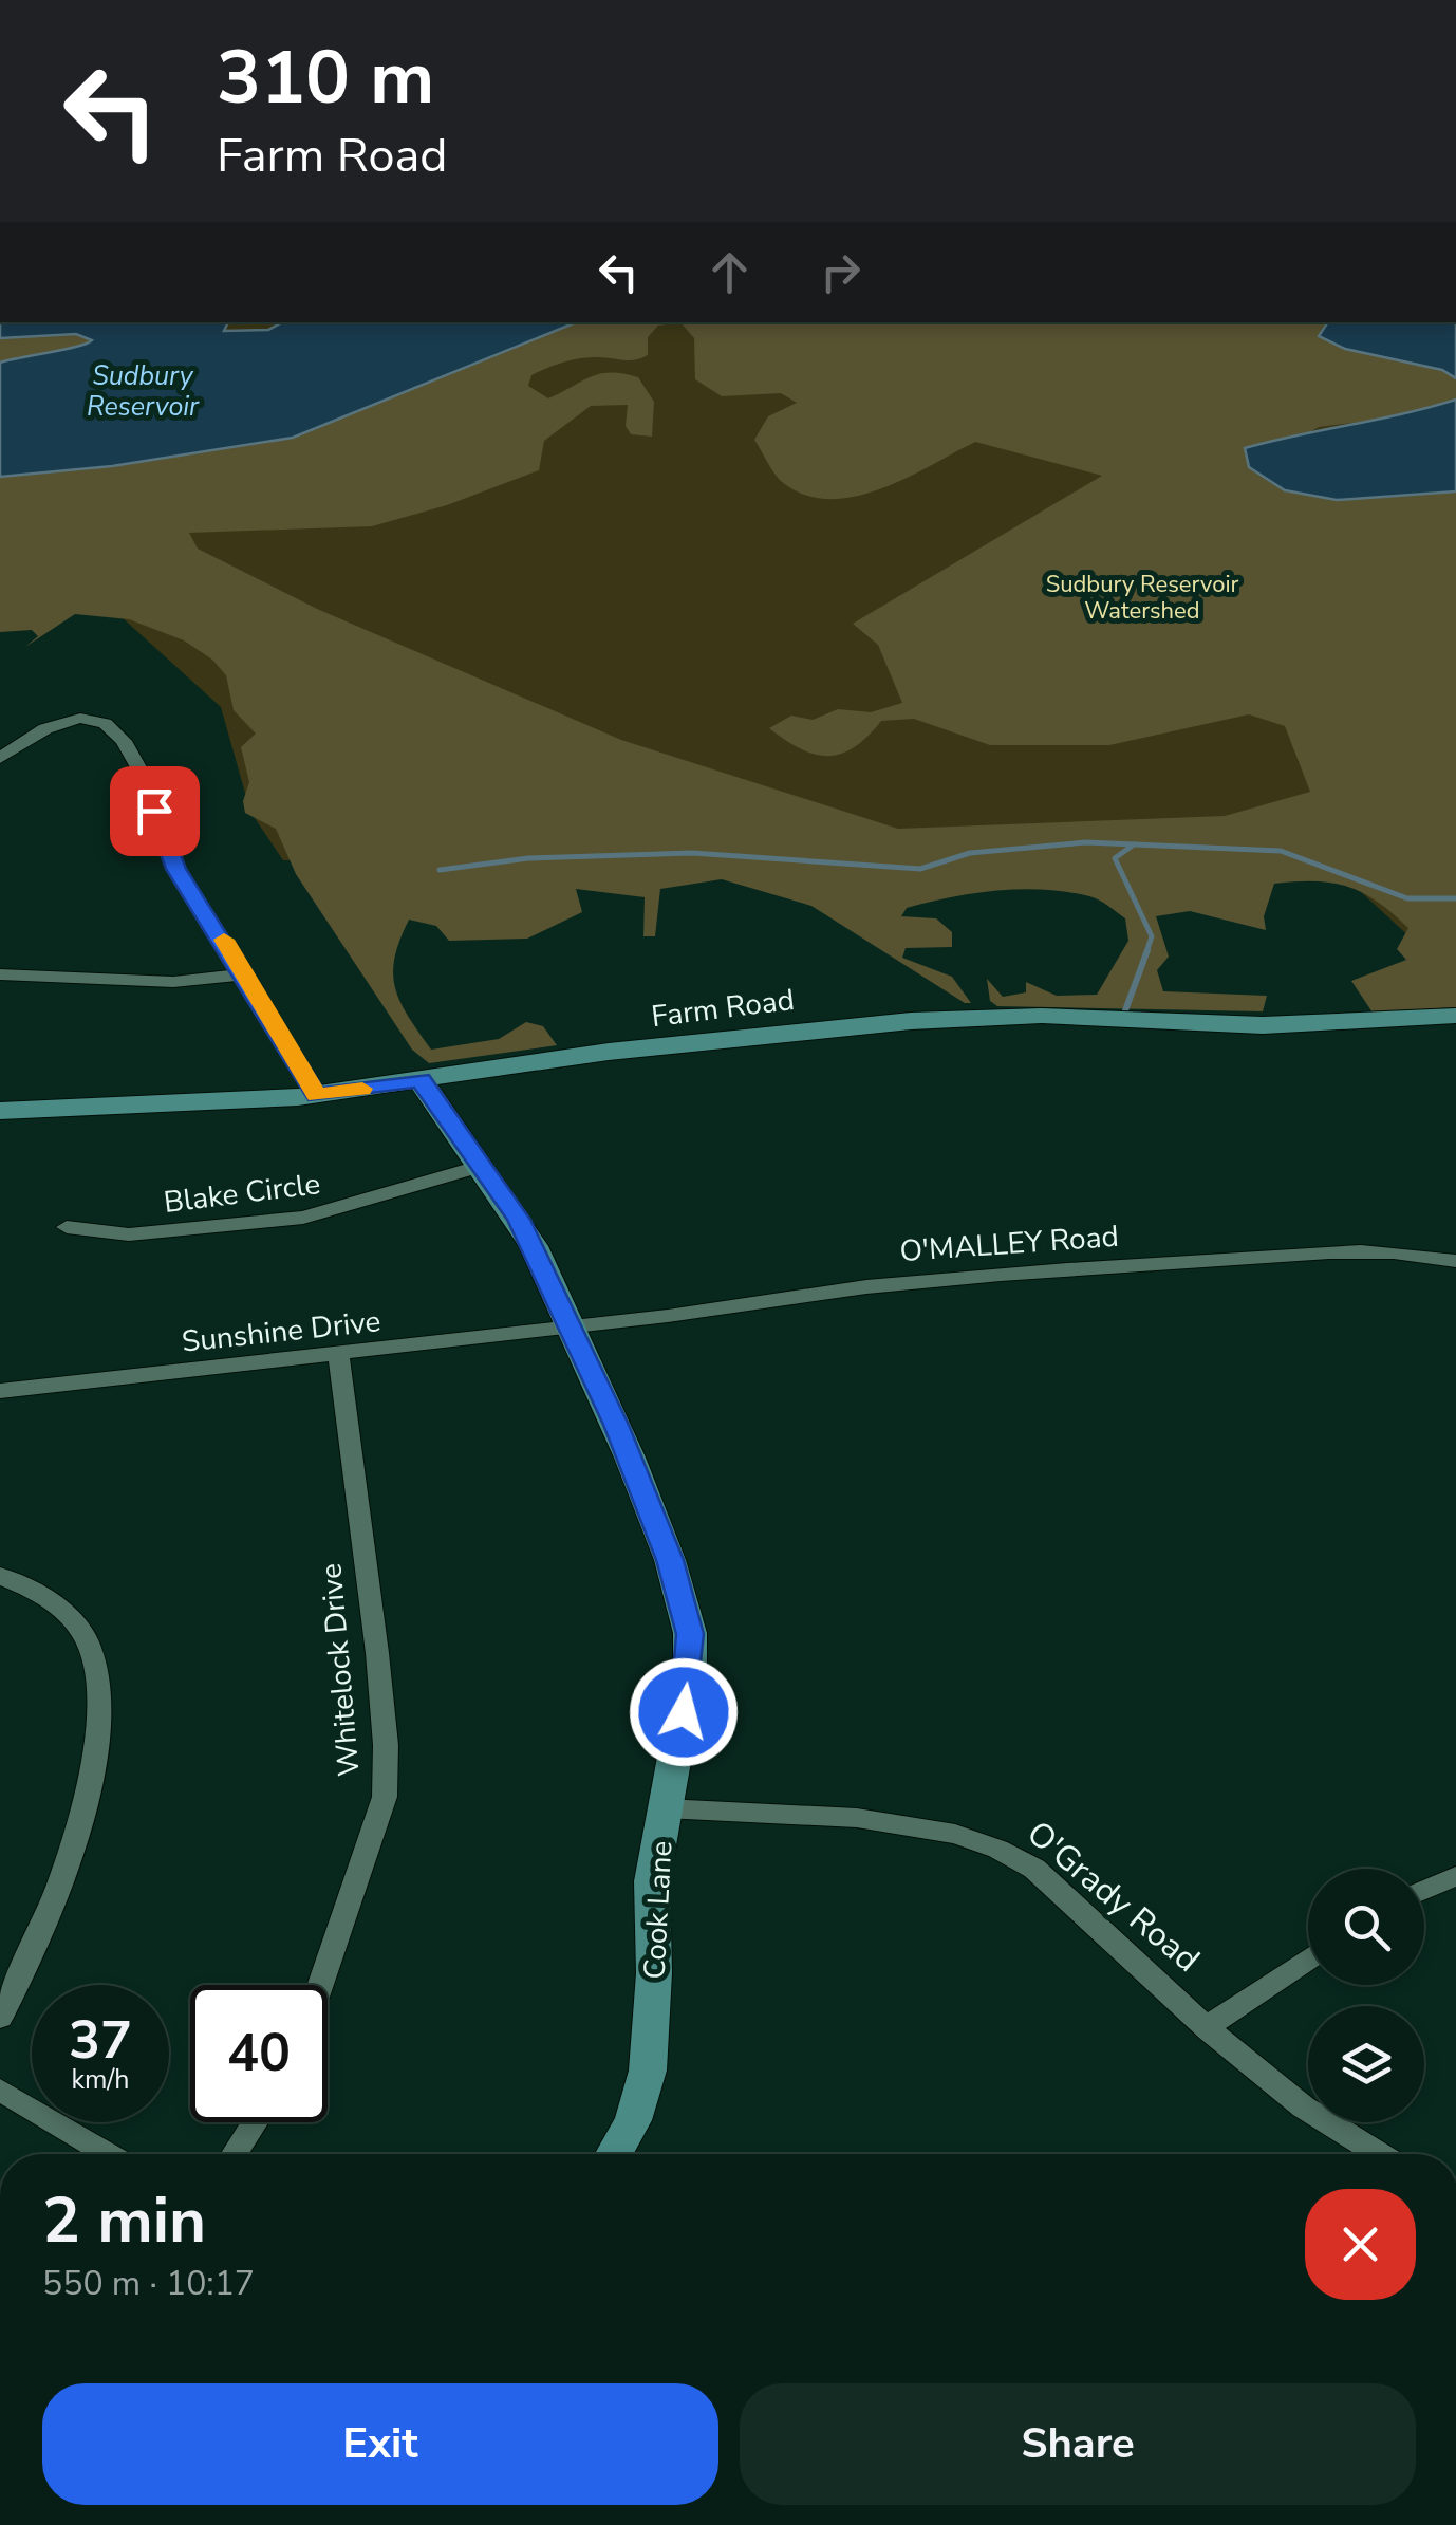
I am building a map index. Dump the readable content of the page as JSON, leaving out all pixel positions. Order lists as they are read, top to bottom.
{
  "streets": {
    "street": [
      "Farm Road",
      "Blake Circle",
      "O'MALLEY Road",
      "Sunshine Drive",
      "Whitelock Drive",
      "O'Grady Road",
      "Cook Lane"
    ]
  },
  "crossings": [
    ["Farm Road", "Cook Lane"],
    ["Blake Circle", "Cook Lane"],
    ["O'MALLEY Road", "Sunshine Drive"],
    ["O'MALLEY Road", "Cook Lane"],
    ["Sunshine Drive", "Whitelock Drive"],
    ["Sunshine Drive", "Cook Lane"],
    ["O'Grady Road", "Cook Lane"]
  ],
  "water": ["Sudbury Reservoir"],
  "parks": ["Sudbury Reservoir Watershed"],
  "page": {
    "turn": ["310 m", "Farm Road"],
    "speed": "37 km/h",
    "limit": "40",
    "heading": ["2 min", "550 m · 10:17"],
    "buttons": ["Exit", "Share"]
  }
}
